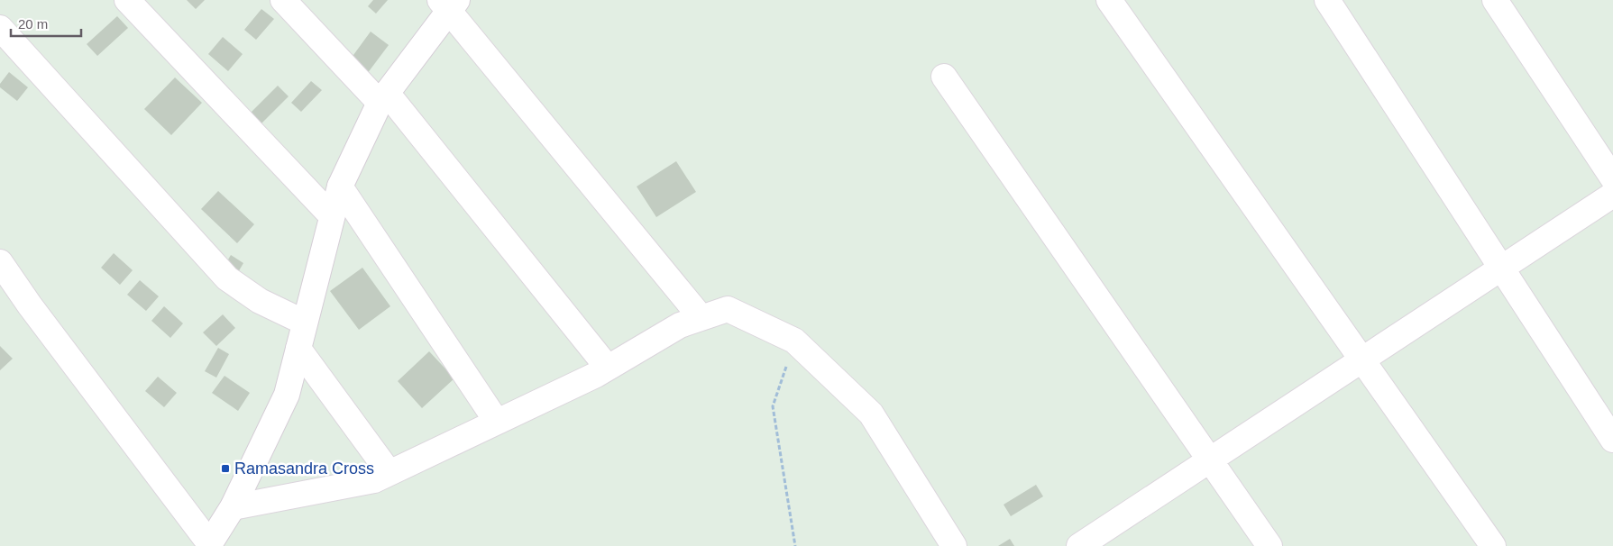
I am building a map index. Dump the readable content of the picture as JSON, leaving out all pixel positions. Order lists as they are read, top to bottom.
{
  "places": {
    "transit": ["Ramasandra Cross"]
  },
  "scale_bar": "20 m"
}
